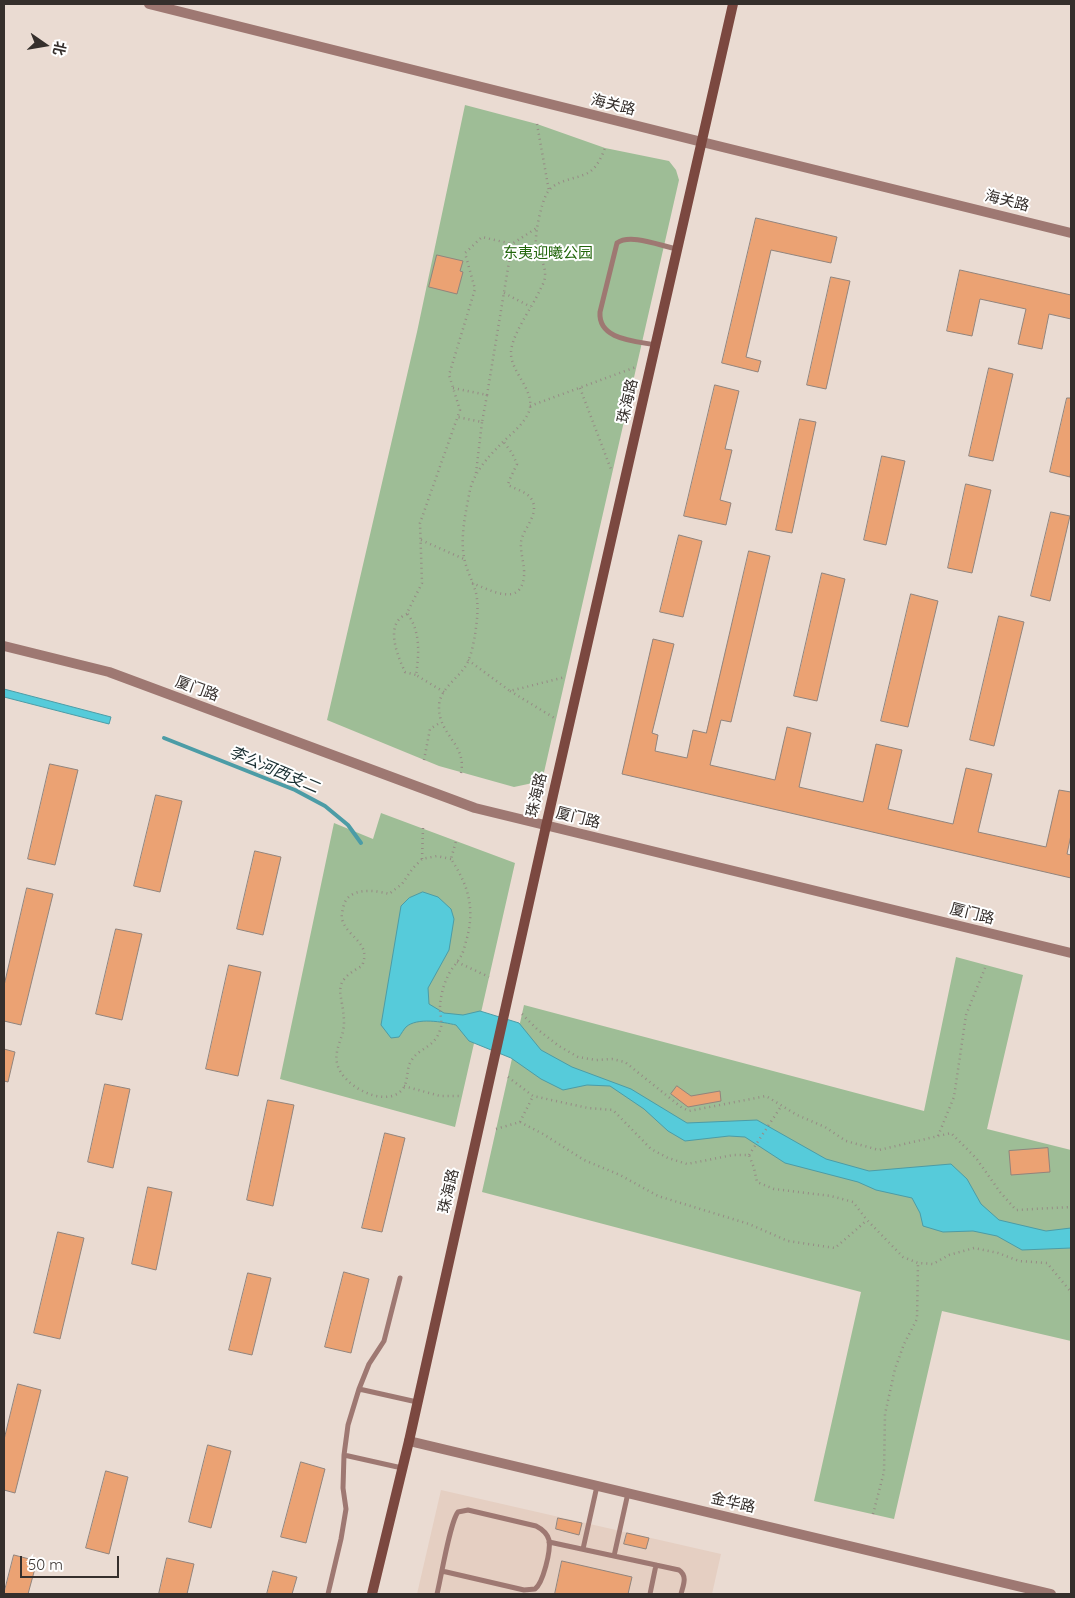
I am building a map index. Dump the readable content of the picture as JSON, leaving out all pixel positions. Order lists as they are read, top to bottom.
{
  "streets": {
    "main road": ["珠海路"],
    "street": ["海关路", "厦门路", "金华路"]
  },
  "crossings": [
    ["海关路", "珠海路"],
    ["珠海路", "厦门路"],
    ["珠海路", "金华路"]
  ],
  "water": ["李公河西支二"],
  "parks": ["东夷迎曦公园"],
  "scale_bar": "50 m",
  "north": "right"
}
